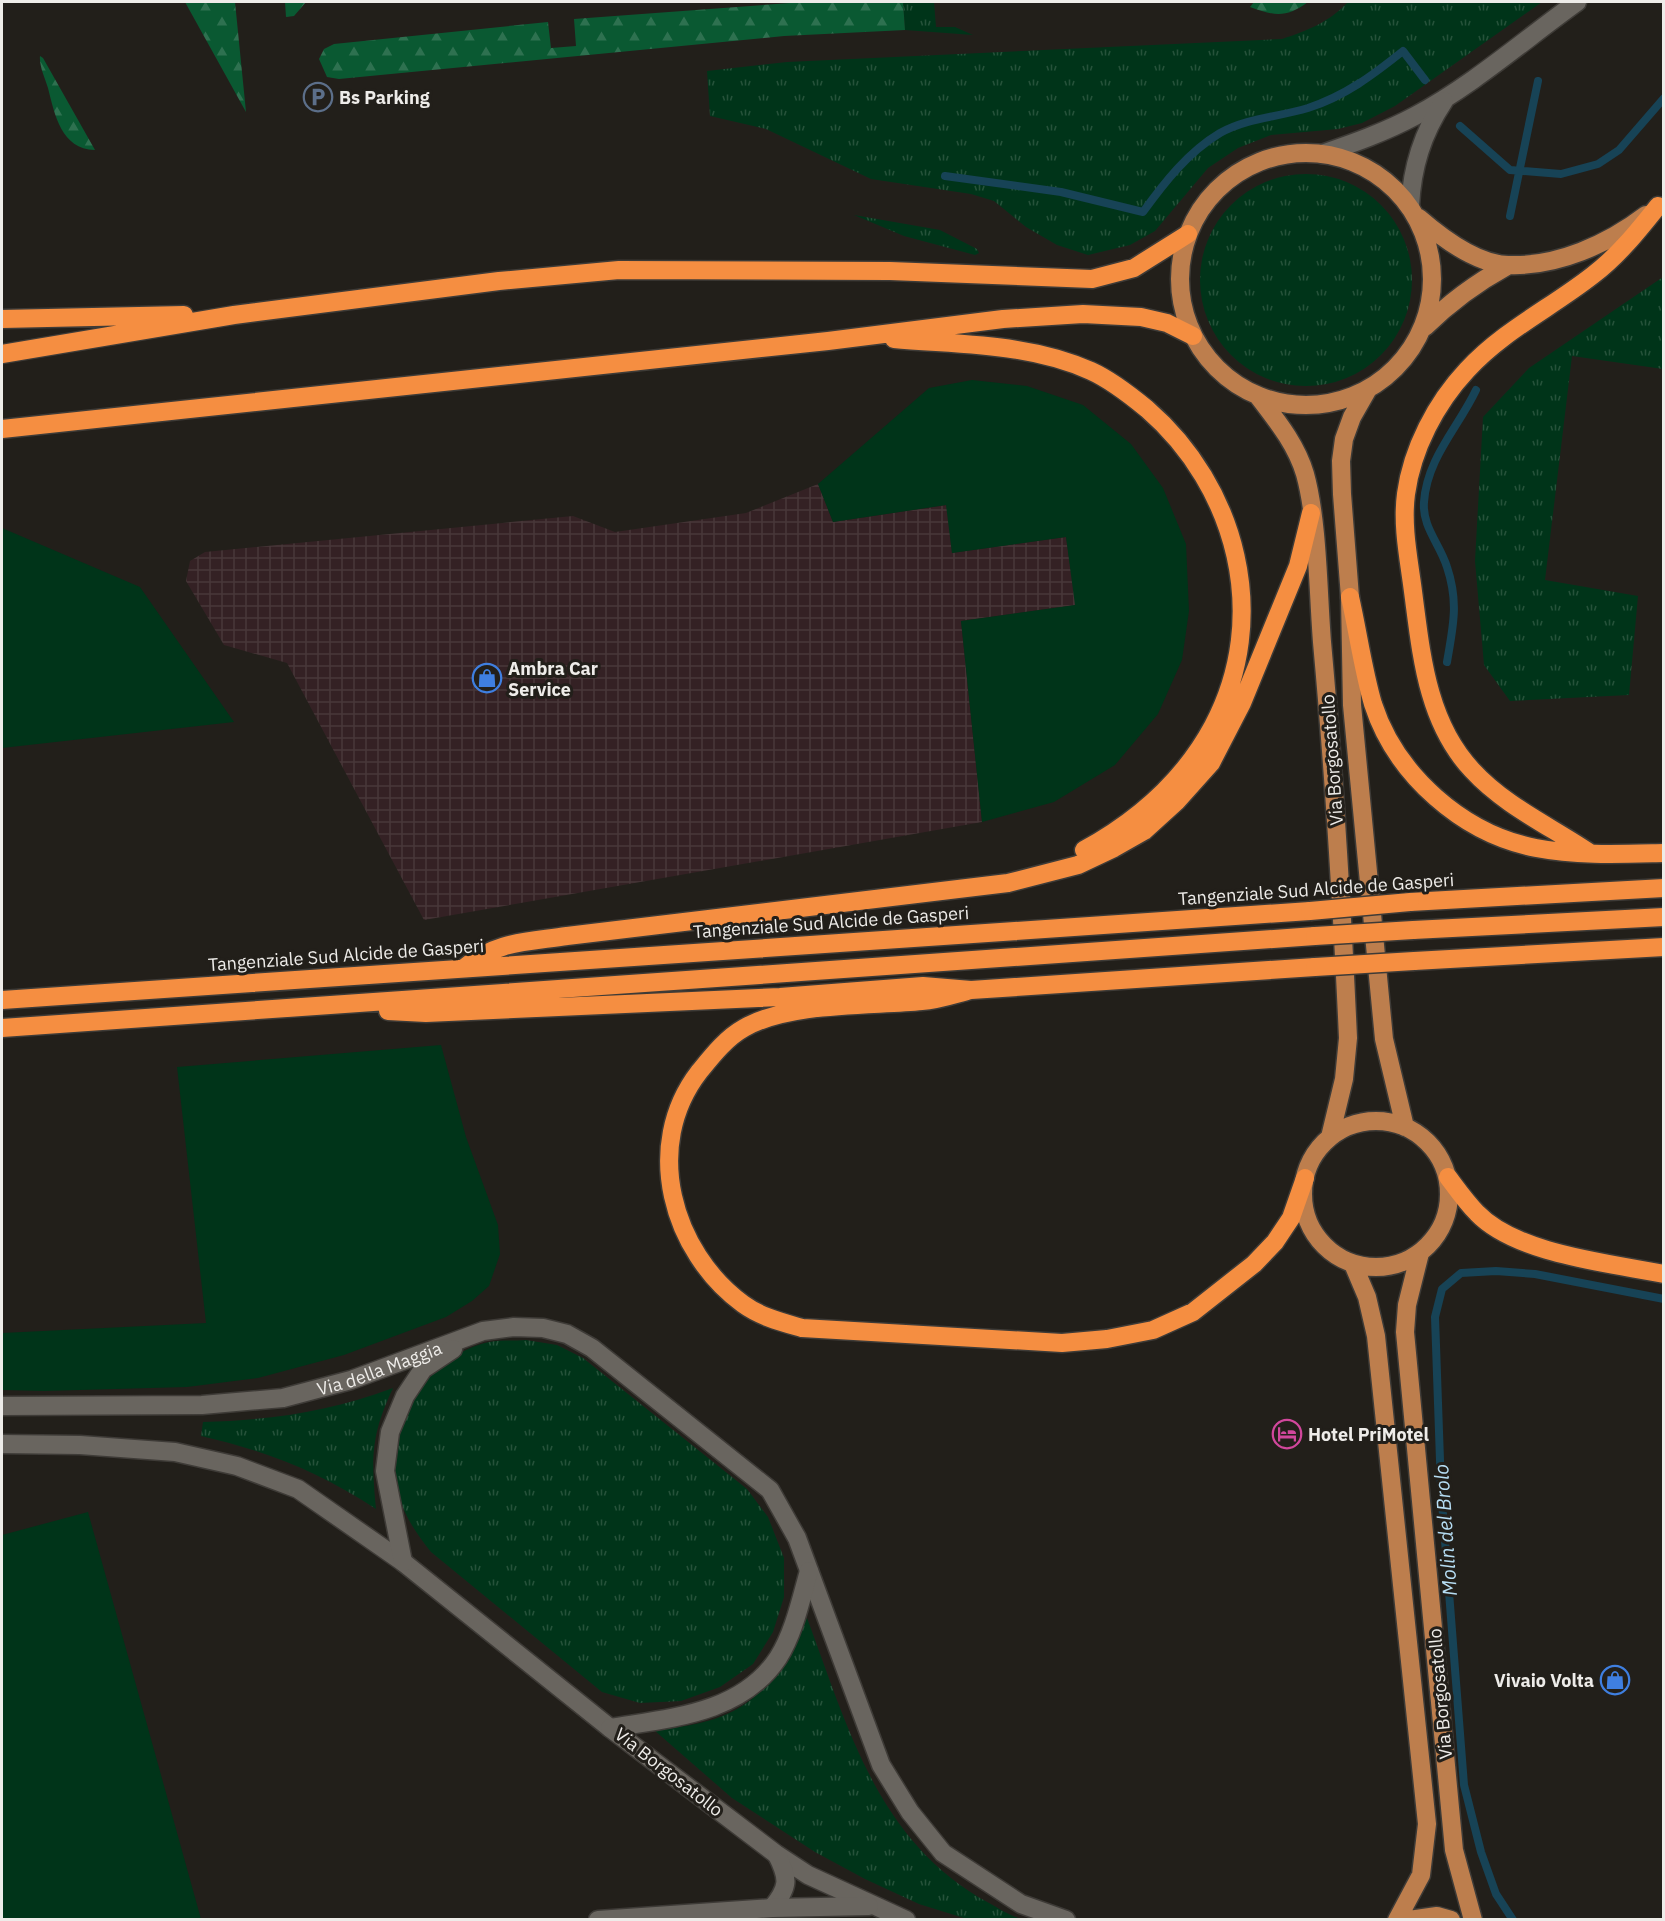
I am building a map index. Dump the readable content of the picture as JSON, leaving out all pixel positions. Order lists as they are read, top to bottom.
{
  "streets": {
    "highway": ["Tangenziale Sud Alcide de Gasperi"],
    "main road": ["Via Borgosatollo"],
    "street": ["Via della Maggia"]
  },
  "water": ["Molin del Brolo"],
  "places": {
    "parking": ["Bs Parking"],
    "shop": ["Ambra Car Service", "Vivaio Volta"],
    "hotel": ["Hotel PriMotel"]
  }
}
